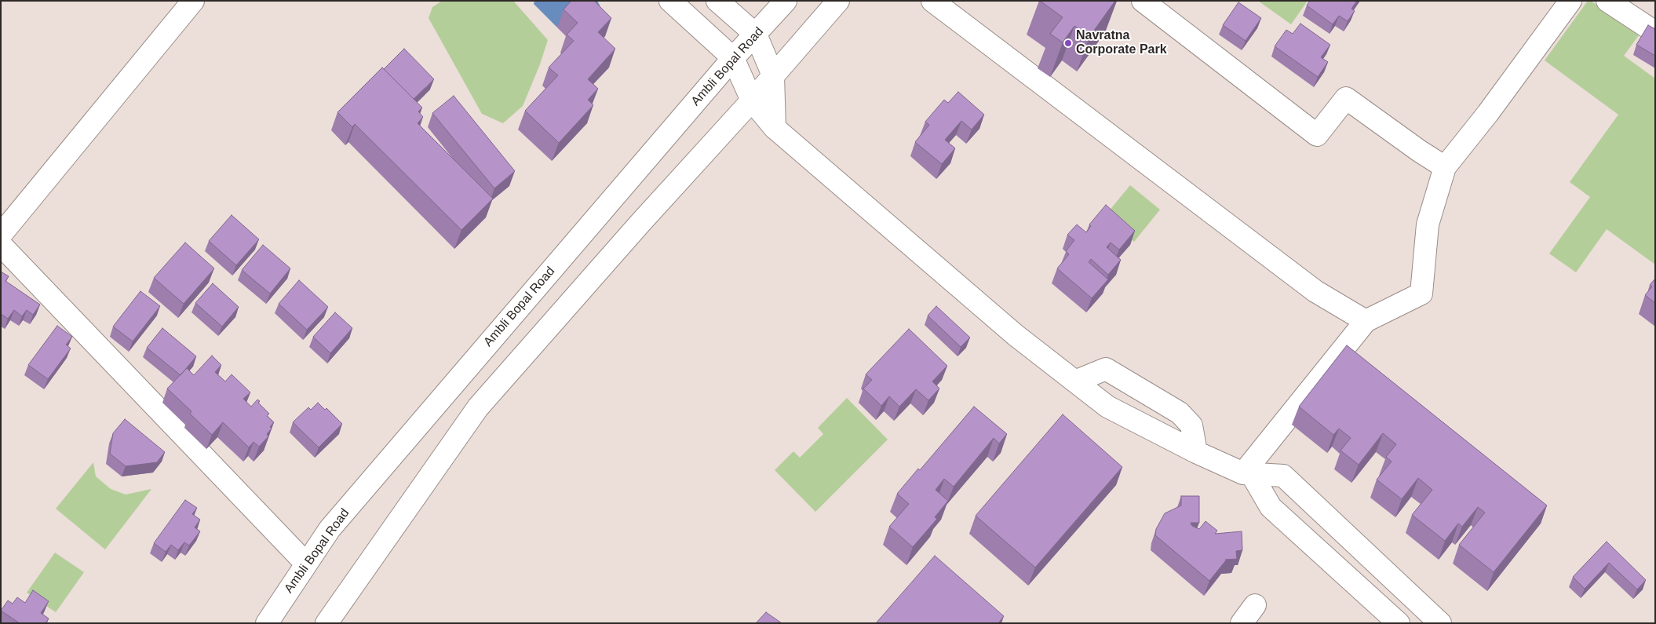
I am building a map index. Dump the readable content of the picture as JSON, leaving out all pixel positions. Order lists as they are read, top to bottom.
{
  "streets": {
    "street": ["Ambli Bopal Road"]
  },
  "places": ["Navratna Corporate Park"]
}
